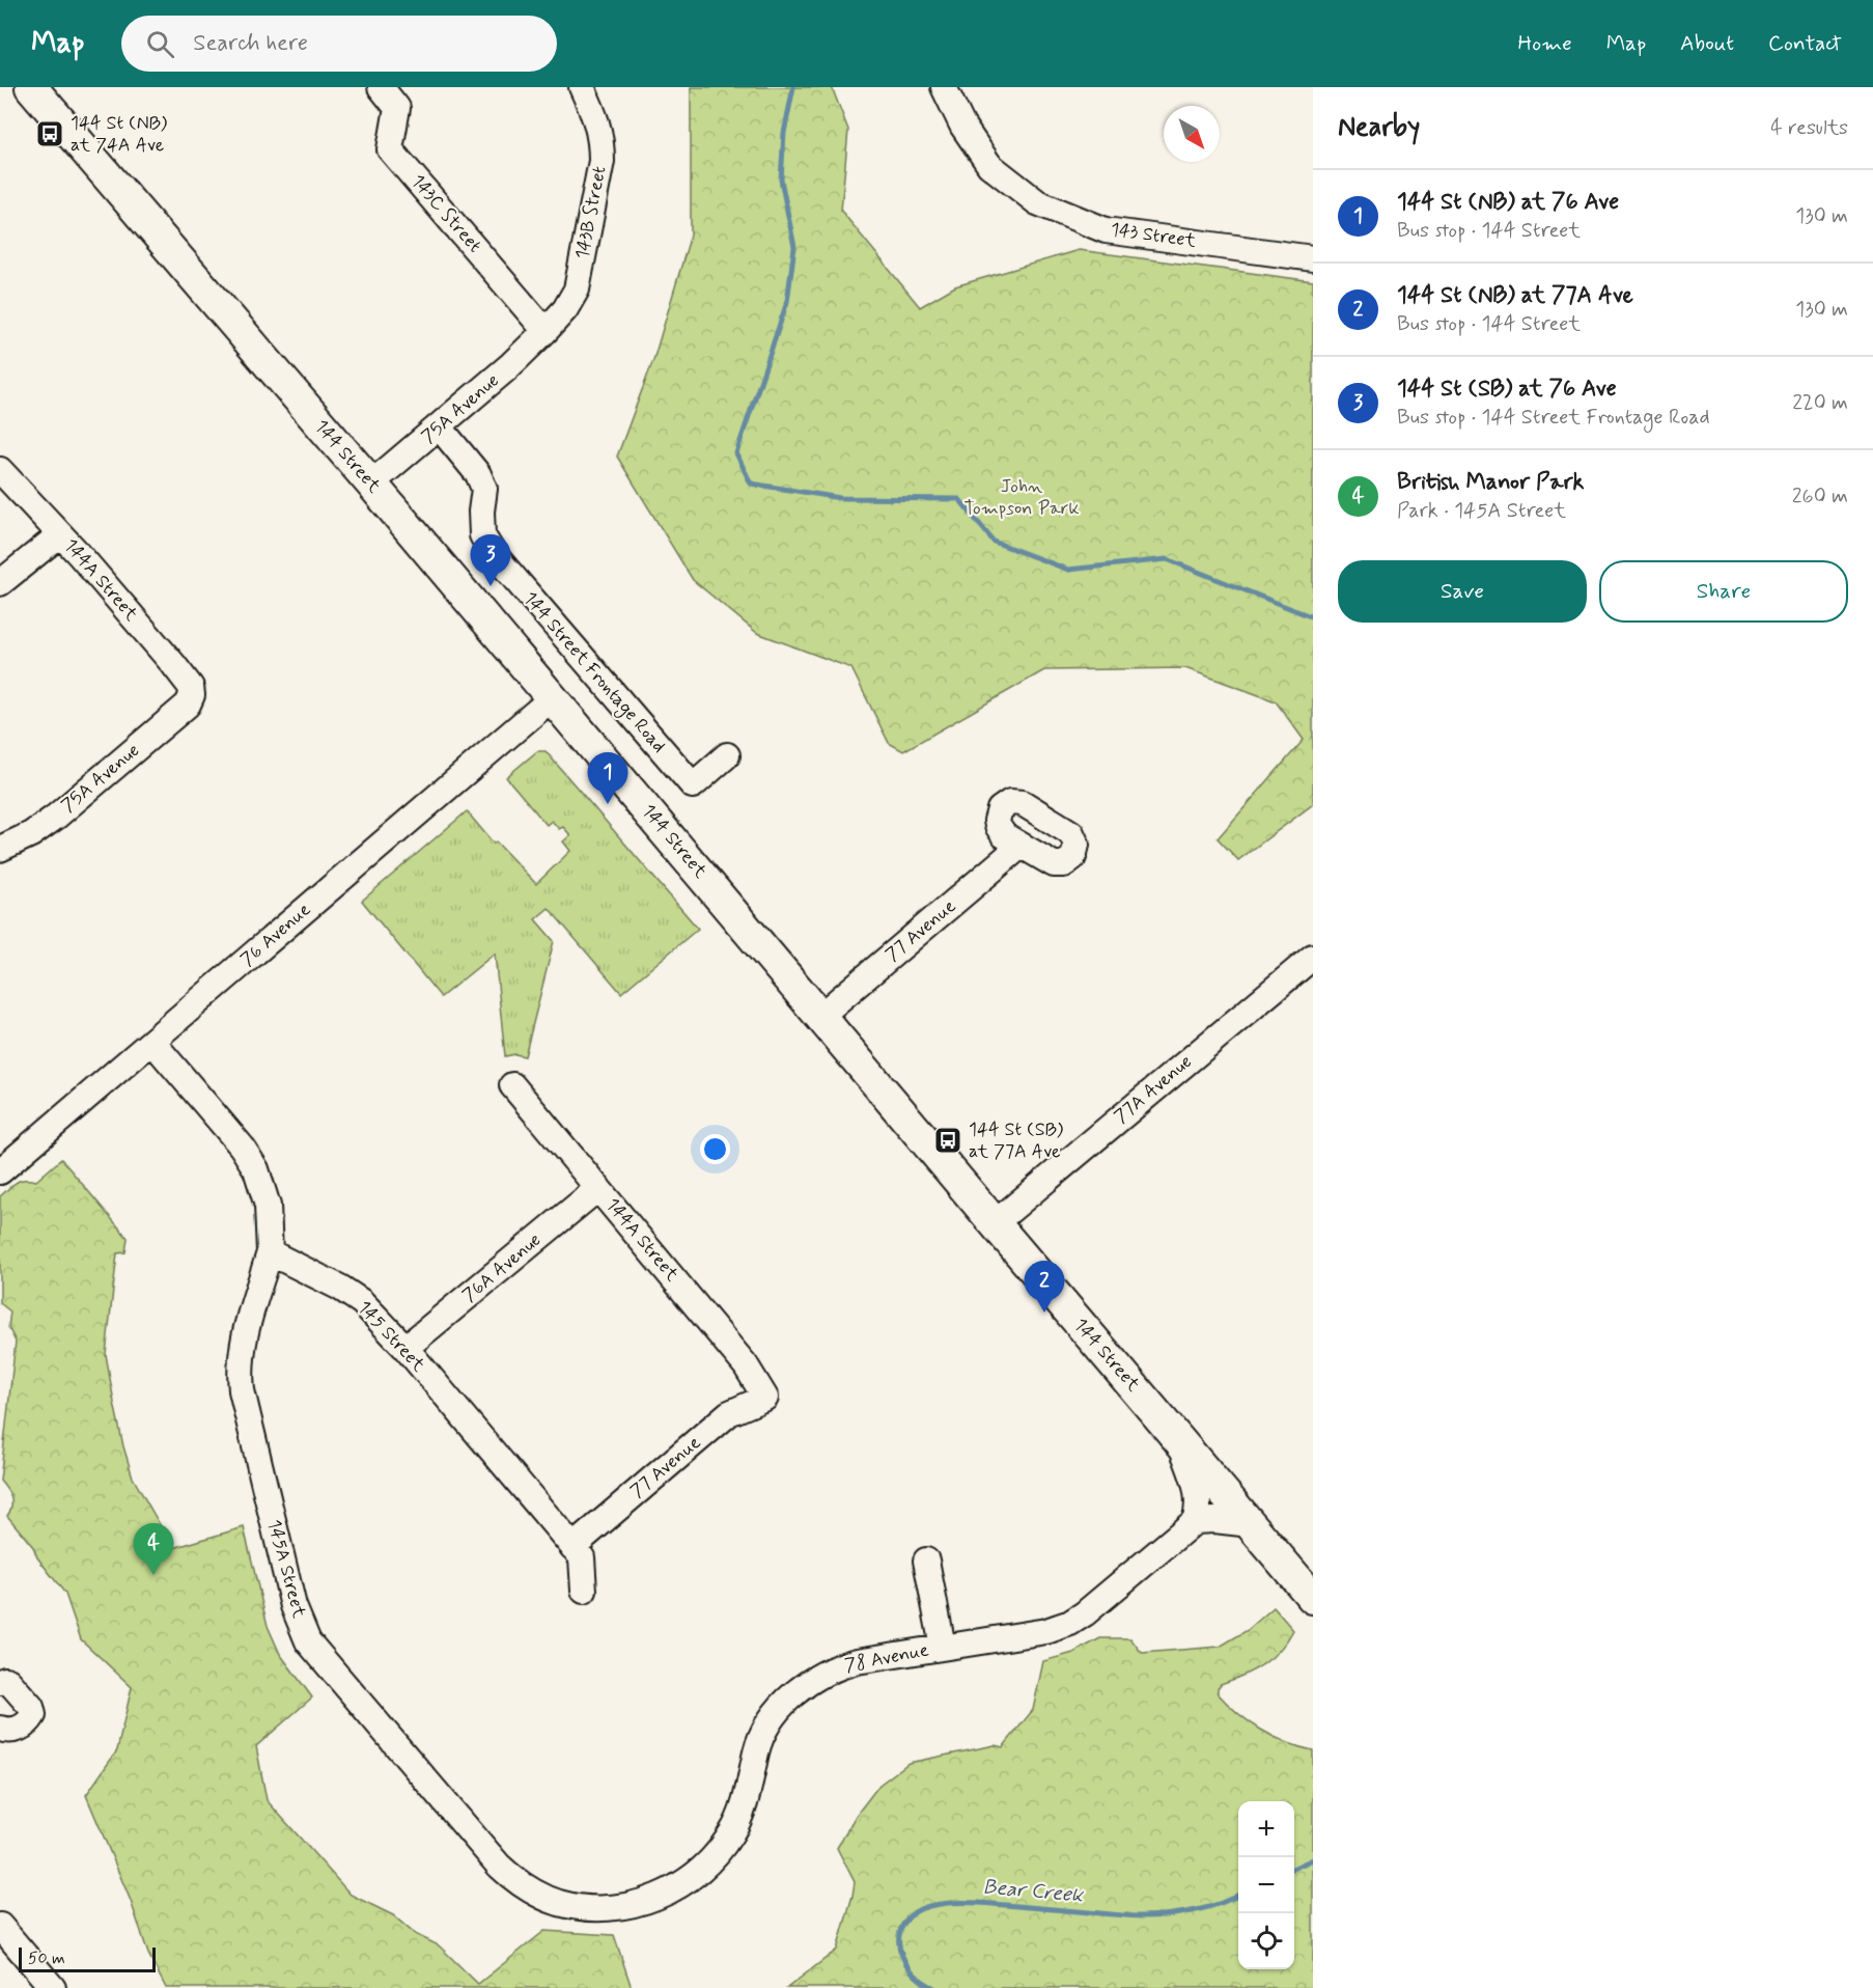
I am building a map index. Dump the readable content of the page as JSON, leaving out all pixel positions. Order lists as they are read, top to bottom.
{
  "streets": {
    "main road": ["144 Street"],
    "street": [
      "143B Street",
      "143C Street",
      "143 Street",
      "75A Avenue",
      "144A Street",
      "144 Street Frontage Road",
      "77 Avenue",
      "76 Avenue",
      "77A Avenue",
      "76A Avenue",
      "145 Street",
      "145A Street",
      "78 Avenue"
    ]
  },
  "crossings": [
    ["143B Street", "143C Street"],
    ["143B Street", "75A Avenue"],
    ["143C Street", "75A Avenue"],
    ["75A Avenue", "144 Street"],
    ["75A Avenue", "144A Street"],
    ["75A Avenue", "144 Street Frontage Road"],
    ["144 Street", "77 Avenue"],
    ["144 Street", "76 Avenue"],
    ["144 Street", "77A Avenue"],
    ["144A Street", "77 Avenue"],
    ["144A Street", "76A Avenue"],
    ["77 Avenue", "145 Street"],
    ["76A Avenue", "145 Street"],
    ["145 Street", "145A Street"],
    ["145A Street", "78 Avenue"]
  ],
  "water": ["Bear Creek"],
  "parks": ["John Tompson Park"],
  "places": {
    "bus stop": ["144 St (NB) at 74A Ave", "144 St (SB) at 77A Ave"]
  },
  "scale_bar": "50 m",
  "north": "bottom right",
  "page": {
    "header": "Map",
    "search": "Search here",
    "nav": [
      "Home",
      "Map",
      "About",
      "Contact"
    ],
    "heading": ["Nearby", "4 results"],
    "list": [
      {
        "mark": "1",
        "name": "144 St (NB) at 76 Ave",
        "note": "Bus stop · 144 Street",
        "value": "130 m"
      },
      {
        "mark": "2",
        "name": "144 St (NB) at 77A Ave",
        "note": "Bus stop · 144 Street",
        "value": "130 m"
      },
      {
        "mark": "3",
        "name": "144 St (SB) at 76 Ave",
        "note": "Bus stop · 144 Street Frontage Road",
        "value": "220 m"
      },
      {
        "mark": "4",
        "name": "British Manor Park",
        "note": "Park · 145A Street",
        "value": "260 m"
      }
    ],
    "pins": [
      "3",
      "1",
      "2",
      "4"
    ],
    "buttons": ["Save", "Share"],
    "map_buttons": ["+", "−"],
    "scale": "50 m"
  }
}
